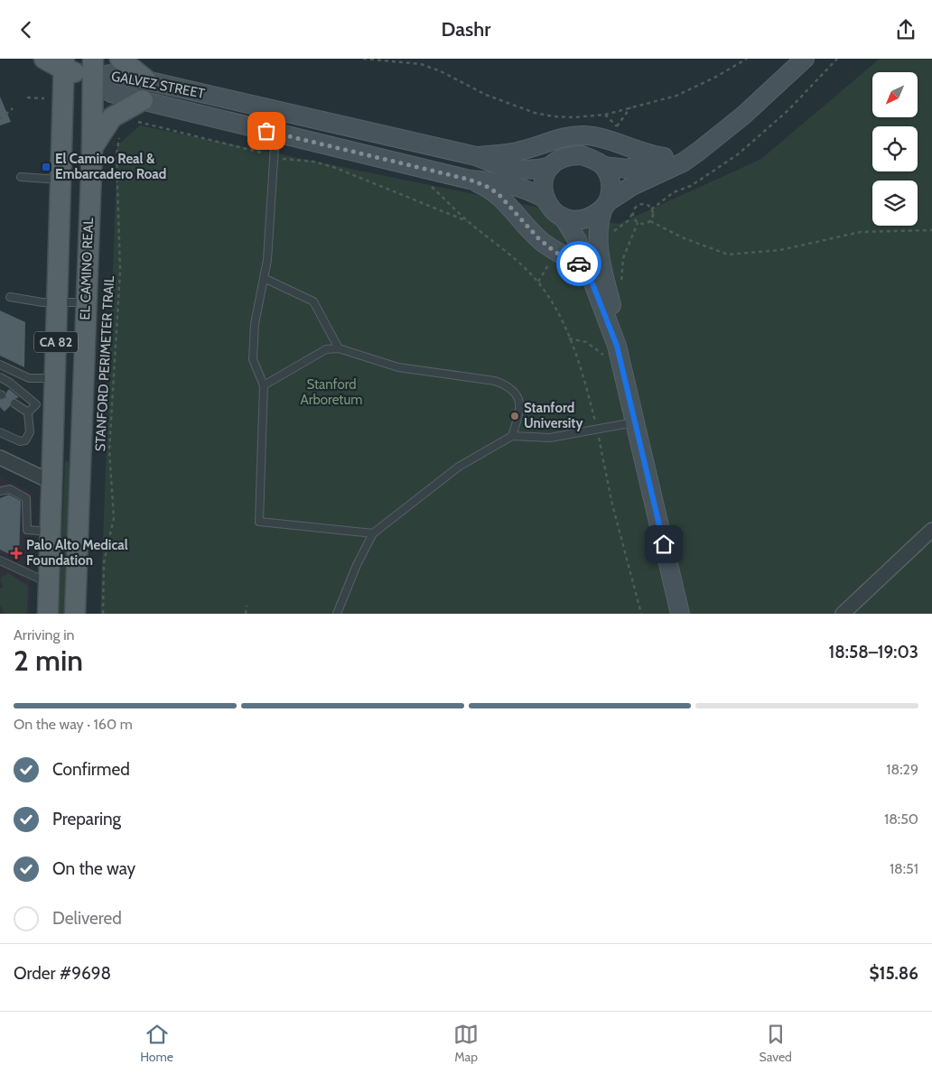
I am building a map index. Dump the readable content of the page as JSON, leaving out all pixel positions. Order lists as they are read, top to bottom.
{
  "streets": {
    "main road": ["GALVEZ STREET", "EL CAMINO REAL", "CA 82"],
    "path": ["STANFORD PERIMETER TRAIL"]
  },
  "crossings": [
    ["GALVEZ STREET", "EL CAMINO REAL"]
  ],
  "parks": ["Stanford Arboretum"],
  "places": {
    "transit": ["El Camino Real & Embarcadero Road"],
    "other": ["Stanford University"],
    "health": ["Palo Alto Medical Foundation"]
  },
  "north": "bottom left",
  "page": {
    "header": "Dashr",
    "heading": ["2 min", "Arriving in", "18:58–19:03"],
    "panel": ["Order #9698", "$15.86"],
    "bar": "On the way · 160 m",
    "list": [
      ["Confirmed", "18:29"],
      ["Preparing", "18:50"],
      ["On the way", "18:51"],
      "Delivered"
    ],
    "tabs": ["Home", "Map", "Saved"]
  }
}
